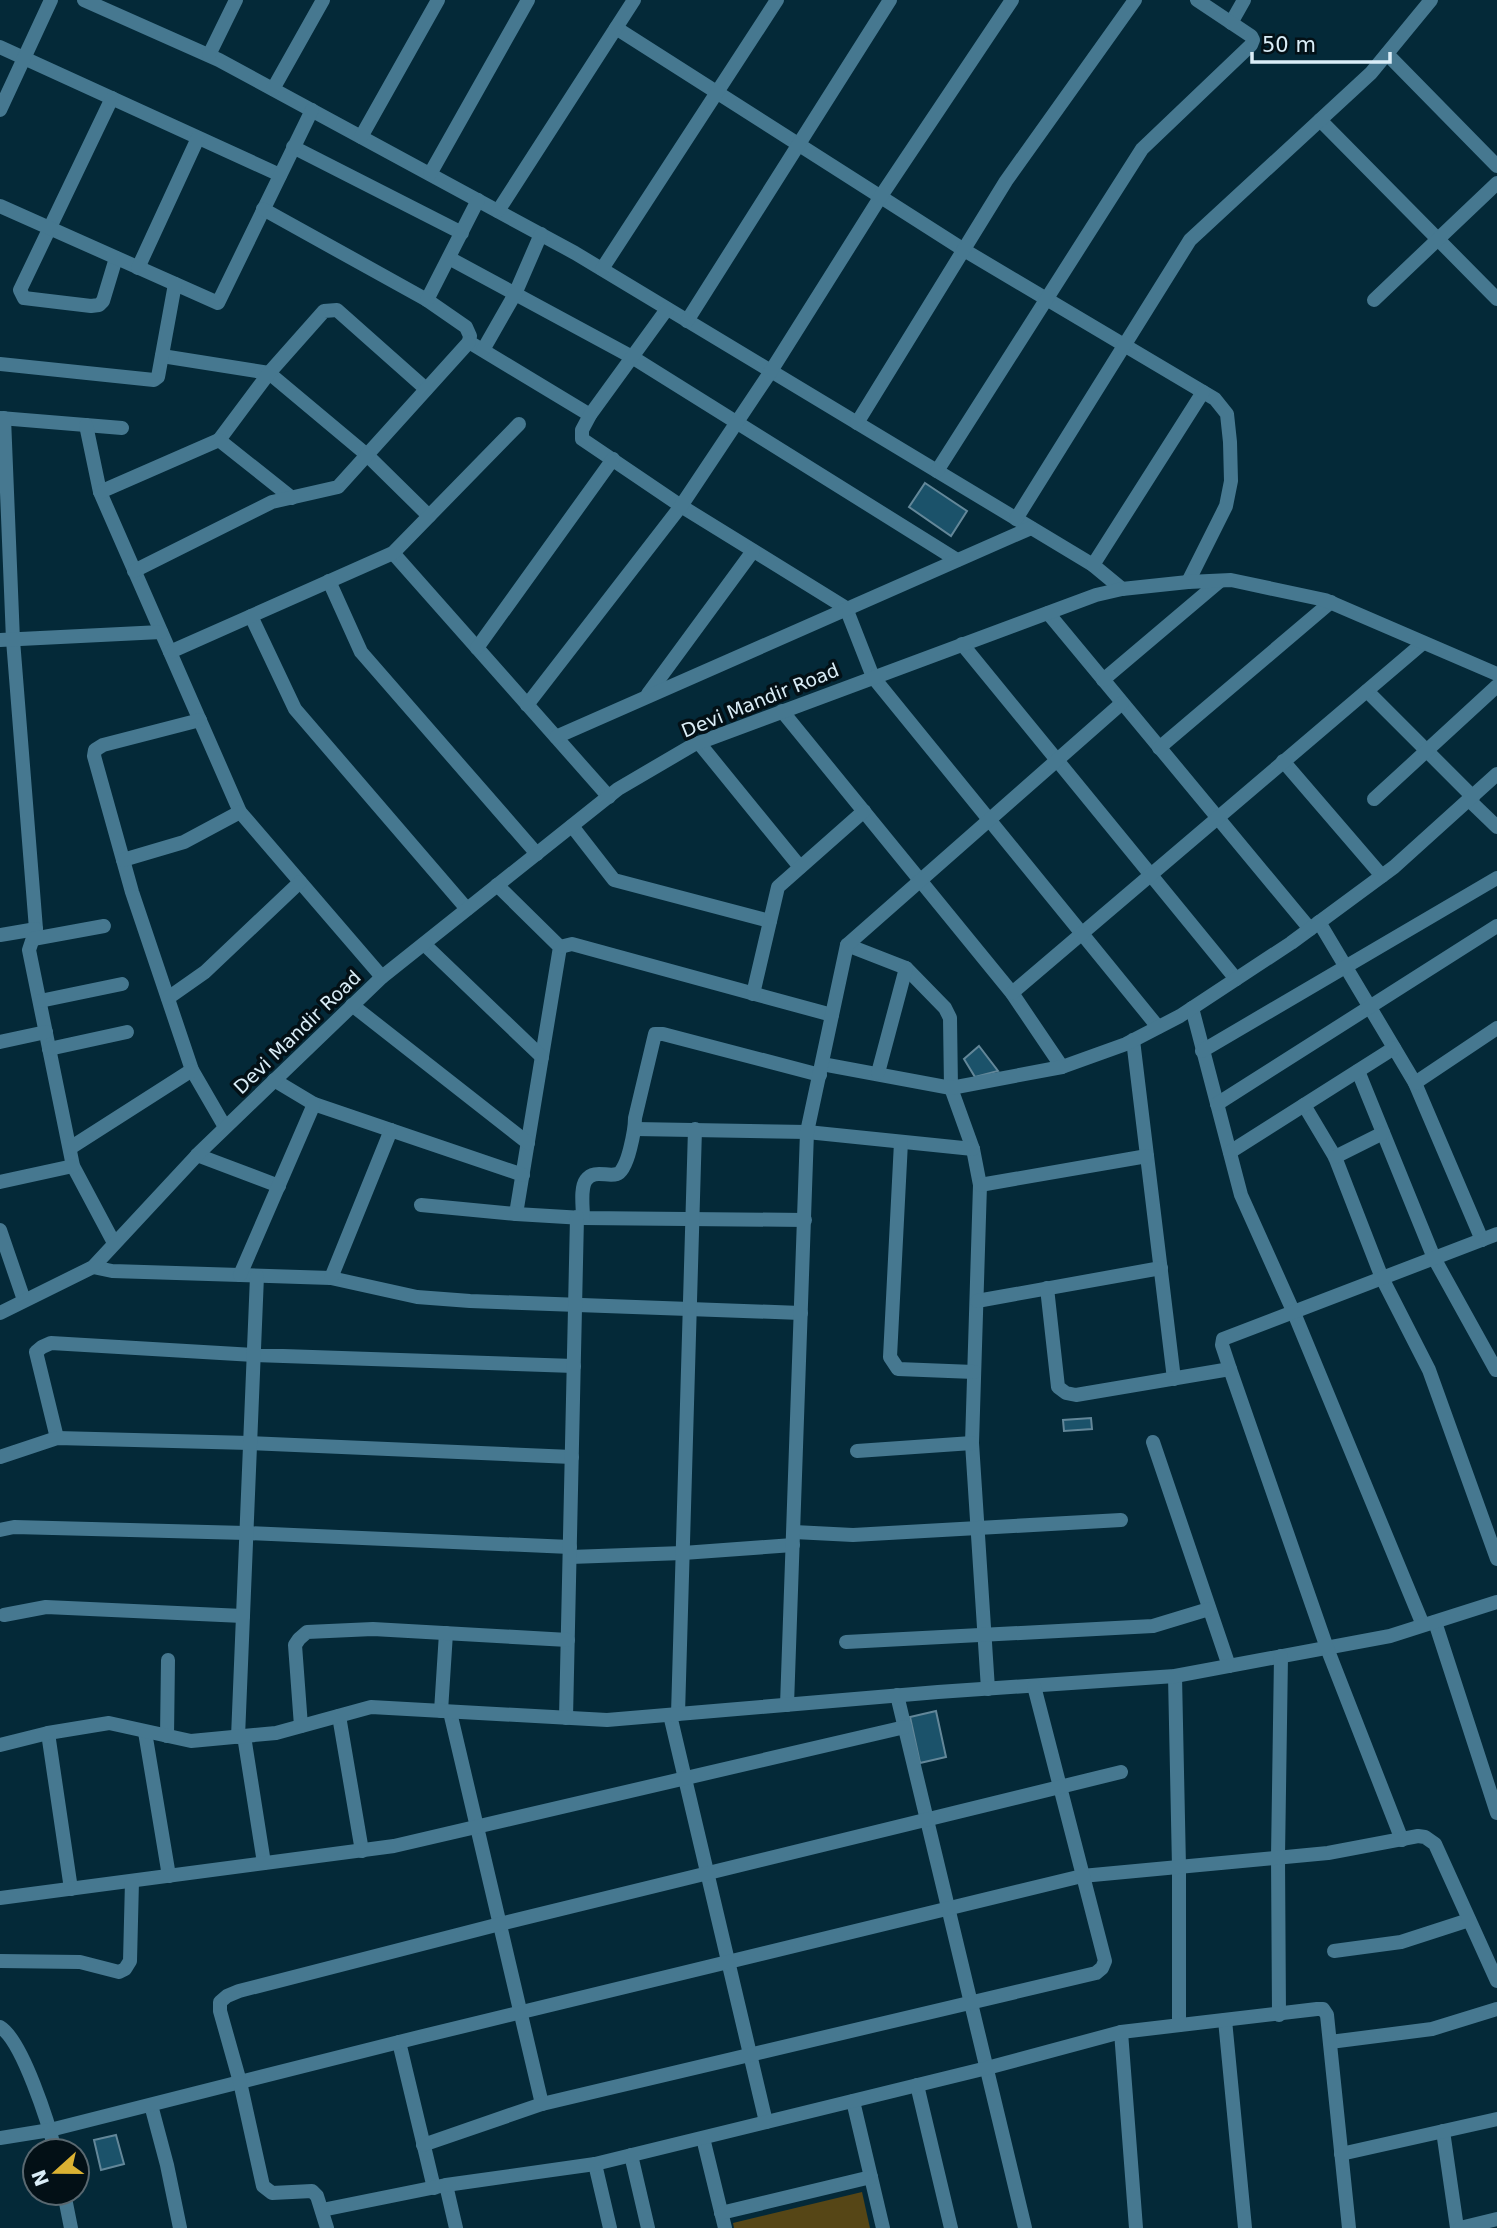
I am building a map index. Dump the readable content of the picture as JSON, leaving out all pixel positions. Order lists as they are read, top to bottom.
{
  "streets": {
    "street": ["Devi Mandir Road"]
  },
  "scale_bar": "50 m",
  "north": "left"
}
